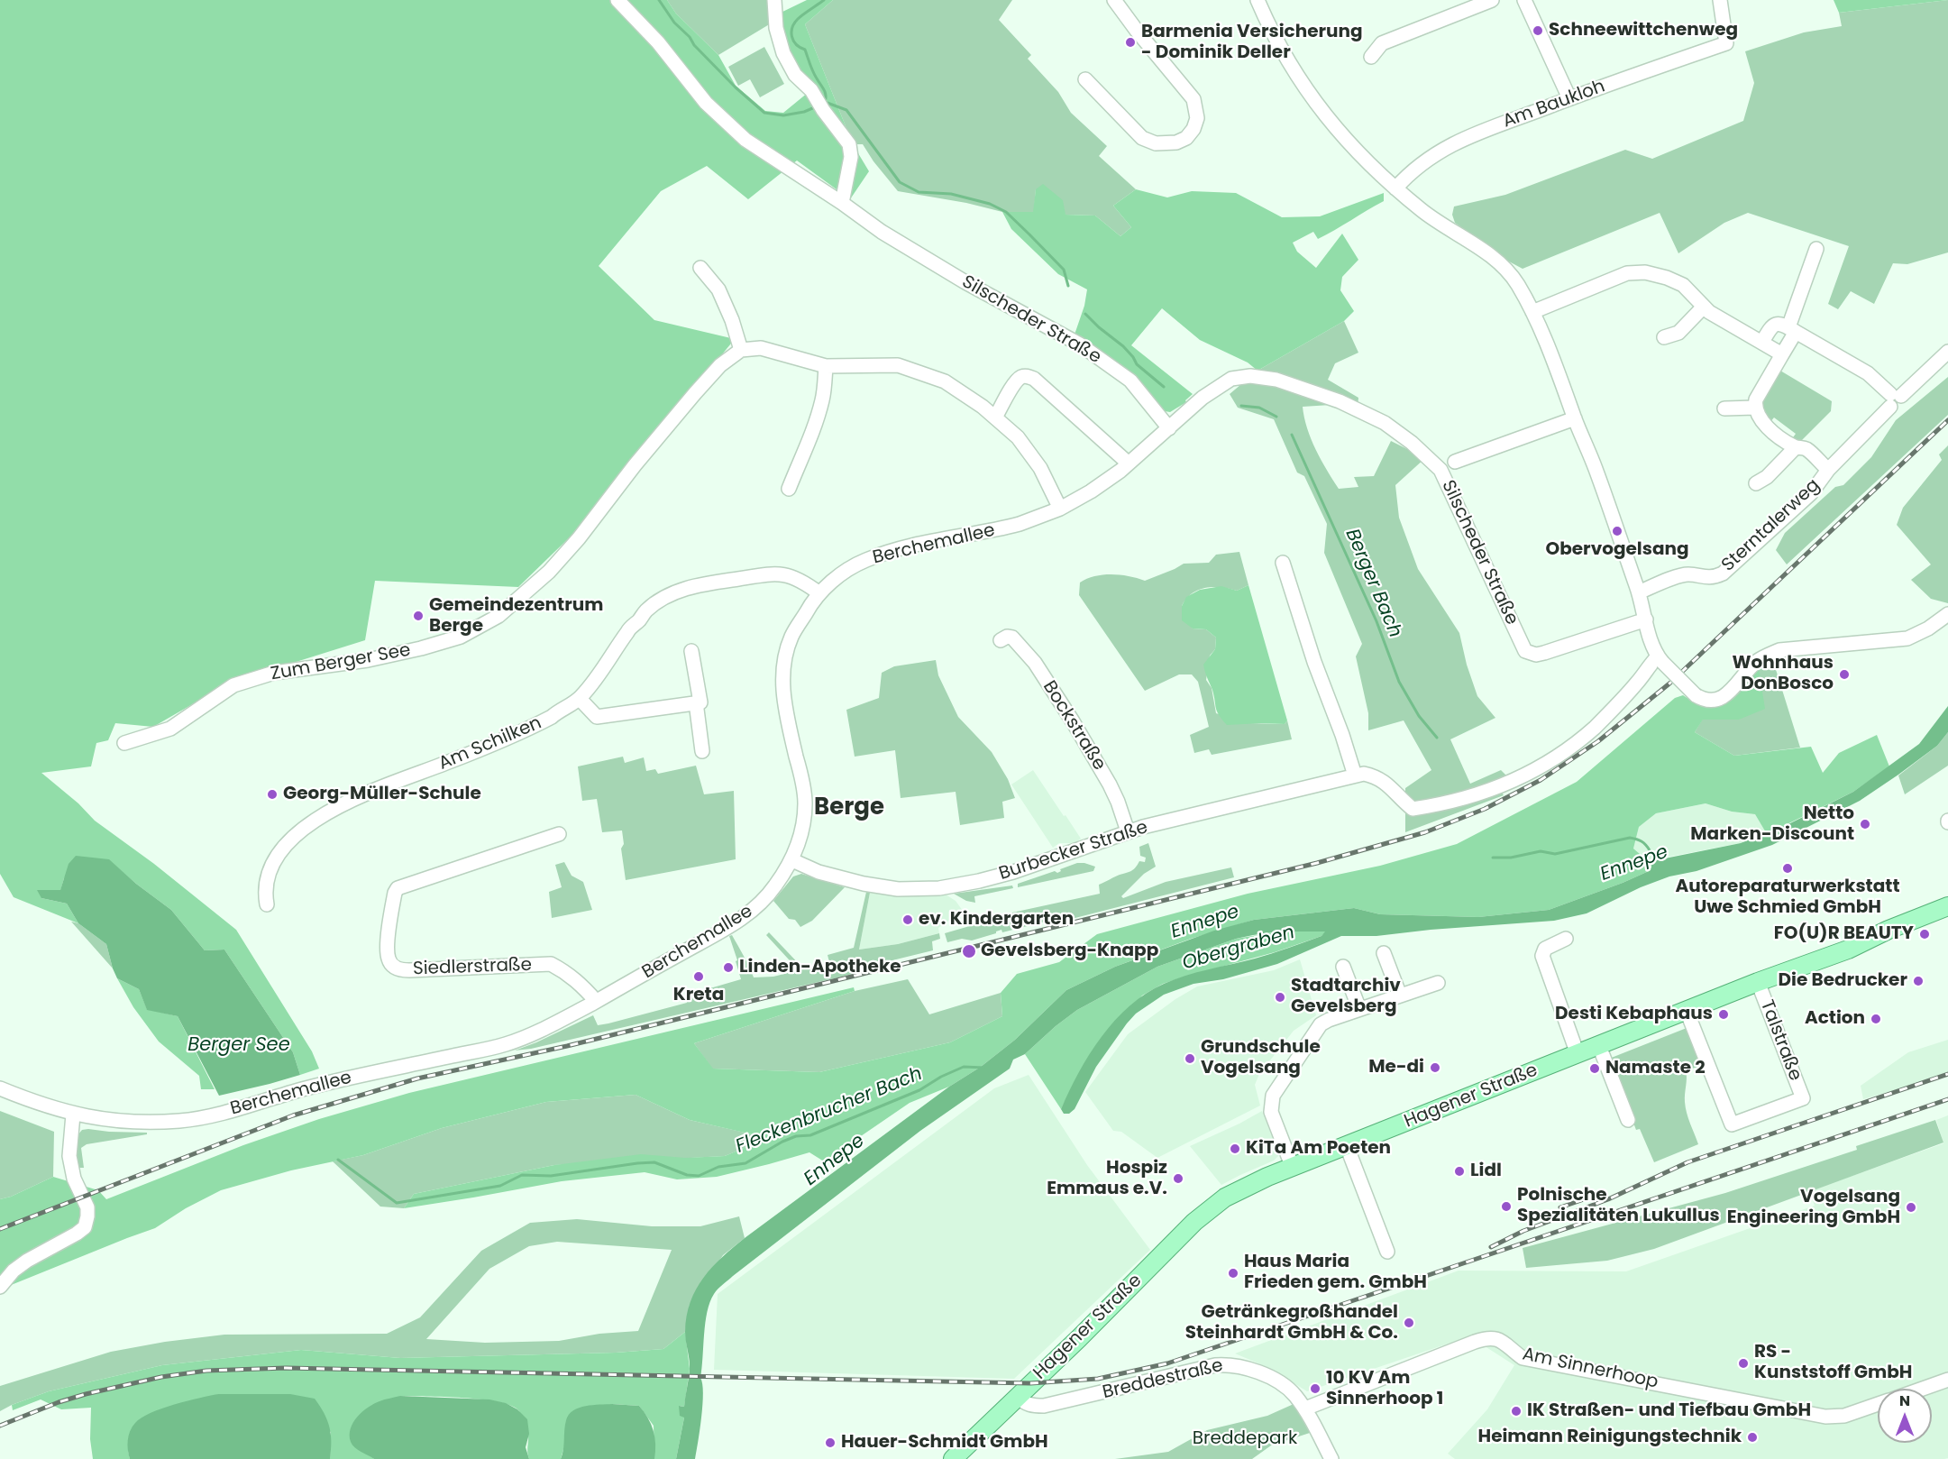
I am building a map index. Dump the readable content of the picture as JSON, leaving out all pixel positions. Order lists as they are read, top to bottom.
{
  "streets": {
    "main road": ["Hagener Straße"],
    "street": [
      "Am Baukloh",
      "Silscheder Straße",
      "Sterntalerweg",
      "Berchemallee",
      "Zum Berger See",
      "Bockstraße",
      "Am Schilken",
      "Burbecker Straße",
      "Siedlerstraße",
      "Talstraße",
      "Am Sinnerhoop",
      "Breddestraße"
    ]
  },
  "crossings": [
    ["Silscheder Straße", "Berchemallee"],
    ["Berchemallee", "Am Schilken"],
    ["Berchemallee", "Burbecker Straße"],
    ["Berchemallee", "Siedlerstraße"],
    ["Bockstraße", "Burbecker Straße"],
    ["Talstraße", "Hagener Straße"],
    ["Hagener Straße", "Breddestraße"],
    ["Am Sinnerhoop", "Breddestraße"]
  ],
  "districts": ["Berge"],
  "water": [
    "Berger Bach",
    "Ennepe",
    "Obergraben",
    "Berger See",
    "Fleckenbrucher Bach"
  ],
  "parks": ["Breddepark"],
  "places": [
    "Schneewittchenweg",
    "Barmenia Versicherung - Dominik Deller",
    "Obervogelsang",
    "Gemeindezentrum Berge",
    "Wohnhaus DonBosco",
    "Georg-Müller-Schule",
    "Netto Marken-Discount",
    "Autoreparaturwerkstatt Uwe Schmied GmbH",
    "ev. Kindergarten",
    "FO(U)R BEAUTY",
    "Gevelsberg-Knapp",
    "Linden-Apotheke",
    "Kreta",
    "Die Bedrucker",
    "Stadtarchiv Gevelsberg",
    "Desti Kebaphaus",
    "Action",
    "Grundschule Vogelsang",
    "Me-di",
    "Namaste 2",
    "KiTa Am Poeten",
    "Lidl",
    "Hospiz Emmaus e.V.",
    "Polnische Spezialitäten Lukullus",
    "Vogelsang Engineering GmbH",
    "Haus Maria Frieden gem. GmbH",
    "Getränkegroßhandel Steinhardt GmbH & Co.",
    "RS - Kunststoff GmbH",
    "10 KV Am Sinnerhoop 1",
    "IK Straßen- und Tiefbau GmbH",
    "Heimann Reinigungstechnik",
    "Hauer-Schmidt GmbH"
  ],
  "north": "top"
}
